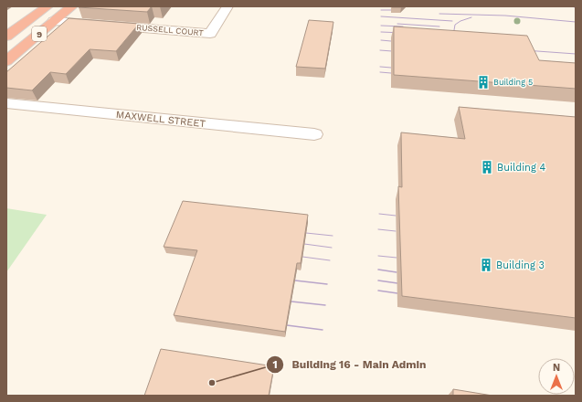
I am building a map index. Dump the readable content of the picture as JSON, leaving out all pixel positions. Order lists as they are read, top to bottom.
{
  "streets": {
    "highway": ["9"],
    "street": ["RUSSELL COURT", "MAXWELL STREET"]
  },
  "crossings": [
    ["RUSSELL COURT", "9"]
  ],
  "places": {
    "building": ["Building 5", "Building 4", "Building 3"],
    "other": ["Building 16 - Main Admin"]
  },
  "north": "top"
}
